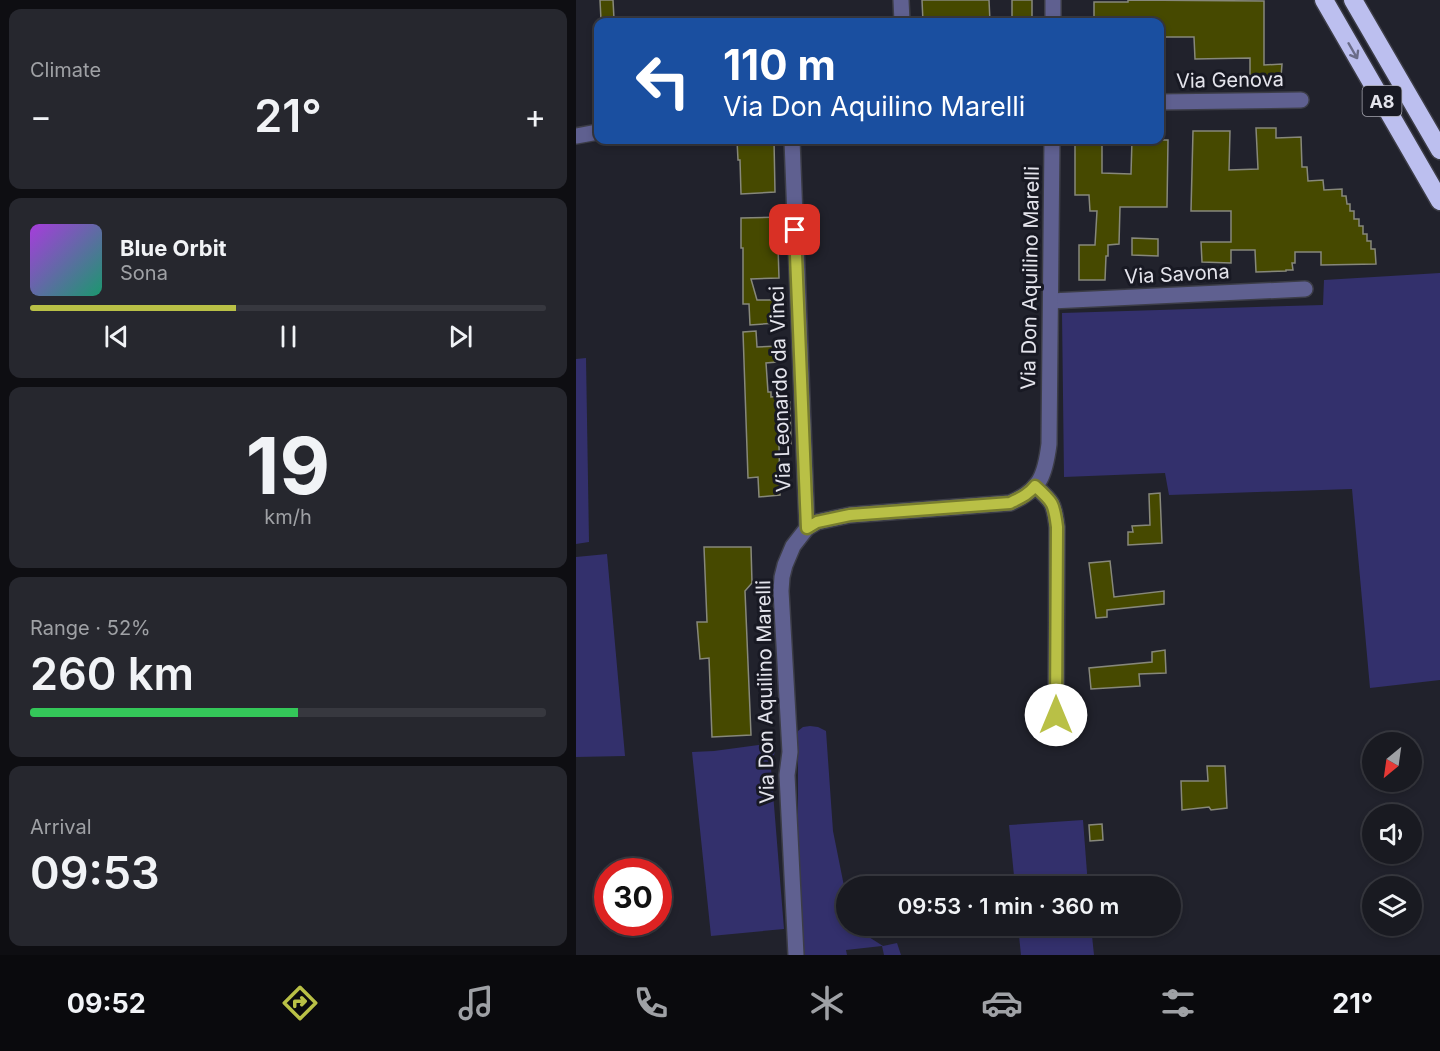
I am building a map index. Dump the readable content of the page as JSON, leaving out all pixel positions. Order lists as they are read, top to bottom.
{
  "streets": {
    "highway": ["A8"],
    "street": [
      "Via Genova",
      "Via Savona",
      "Via Don Aquilino Marelli",
      "Via Leonardo da Vinci"
    ]
  },
  "crossings": [
    ["Via Savona", "Via Don Aquilino Marelli"],
    ["Via Don Aquilino Marelli", "Via Leonardo da Vinci"]
  ],
  "north": "bottom left",
  "page": {
    "tile": [
      "Climate",
      ["19", "km/h"],
      ["Range · 52%", "260 km"],
      ["Arrival", "09:53"]
    ],
    "turn": ["110 m", "Via Don Aquilino Marelli"],
    "heat": ["−", "21°", "+"],
    "song": ["Blue Orbit", "Sona"],
    "limit": "30",
    "trip": "09:53 · 1 min · 360 m",
    "tabs": ["09:52", "21°"]
  }
}
